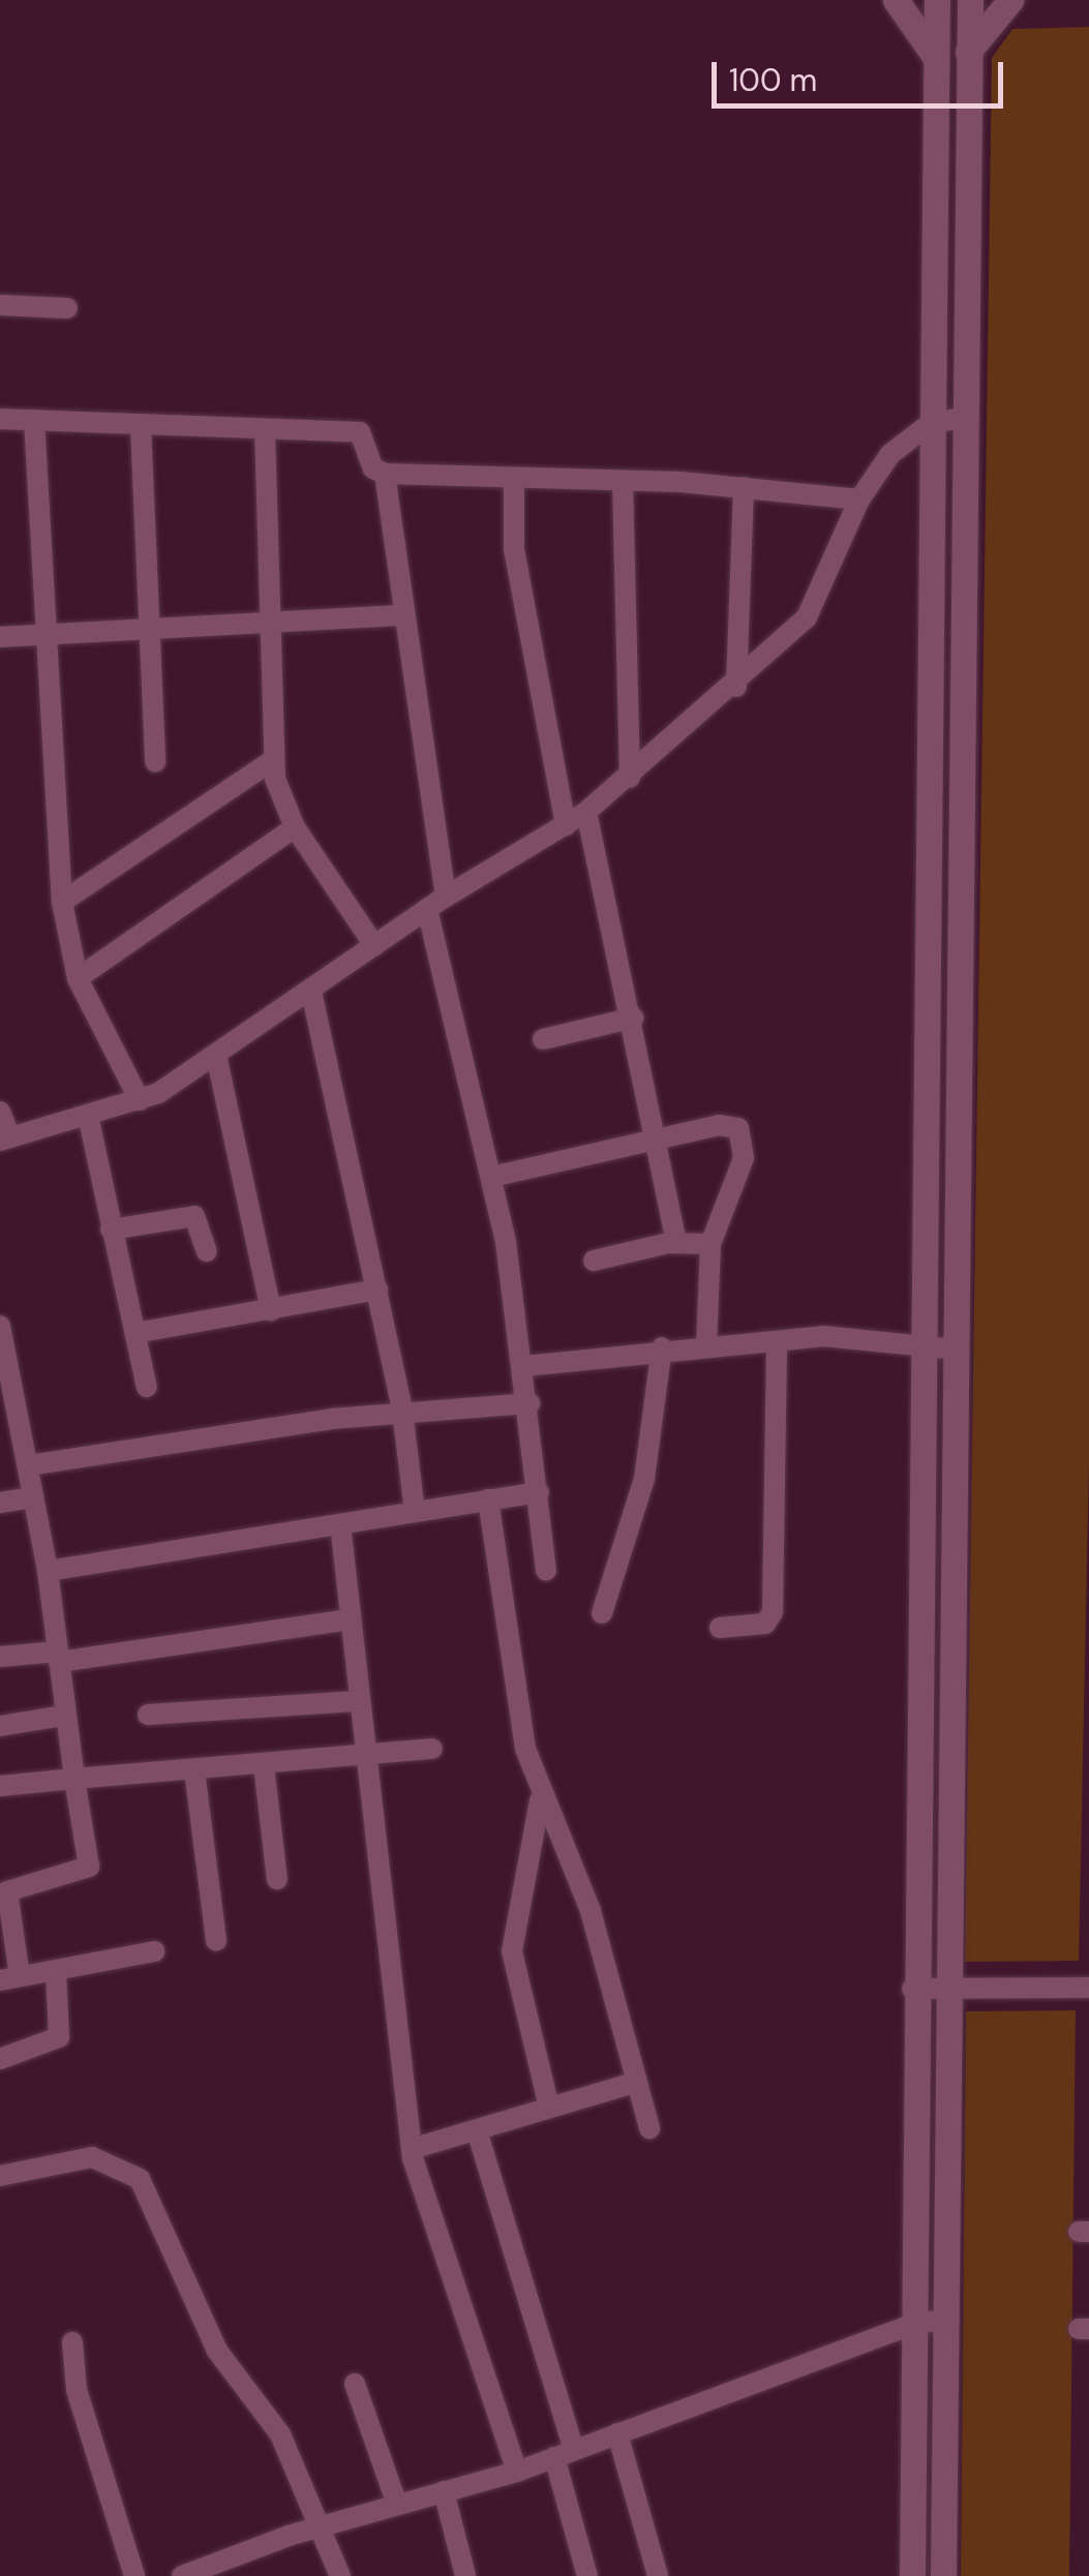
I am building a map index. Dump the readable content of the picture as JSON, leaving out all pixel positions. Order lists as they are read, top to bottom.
{
  "scale_bar": "100 m"
}
